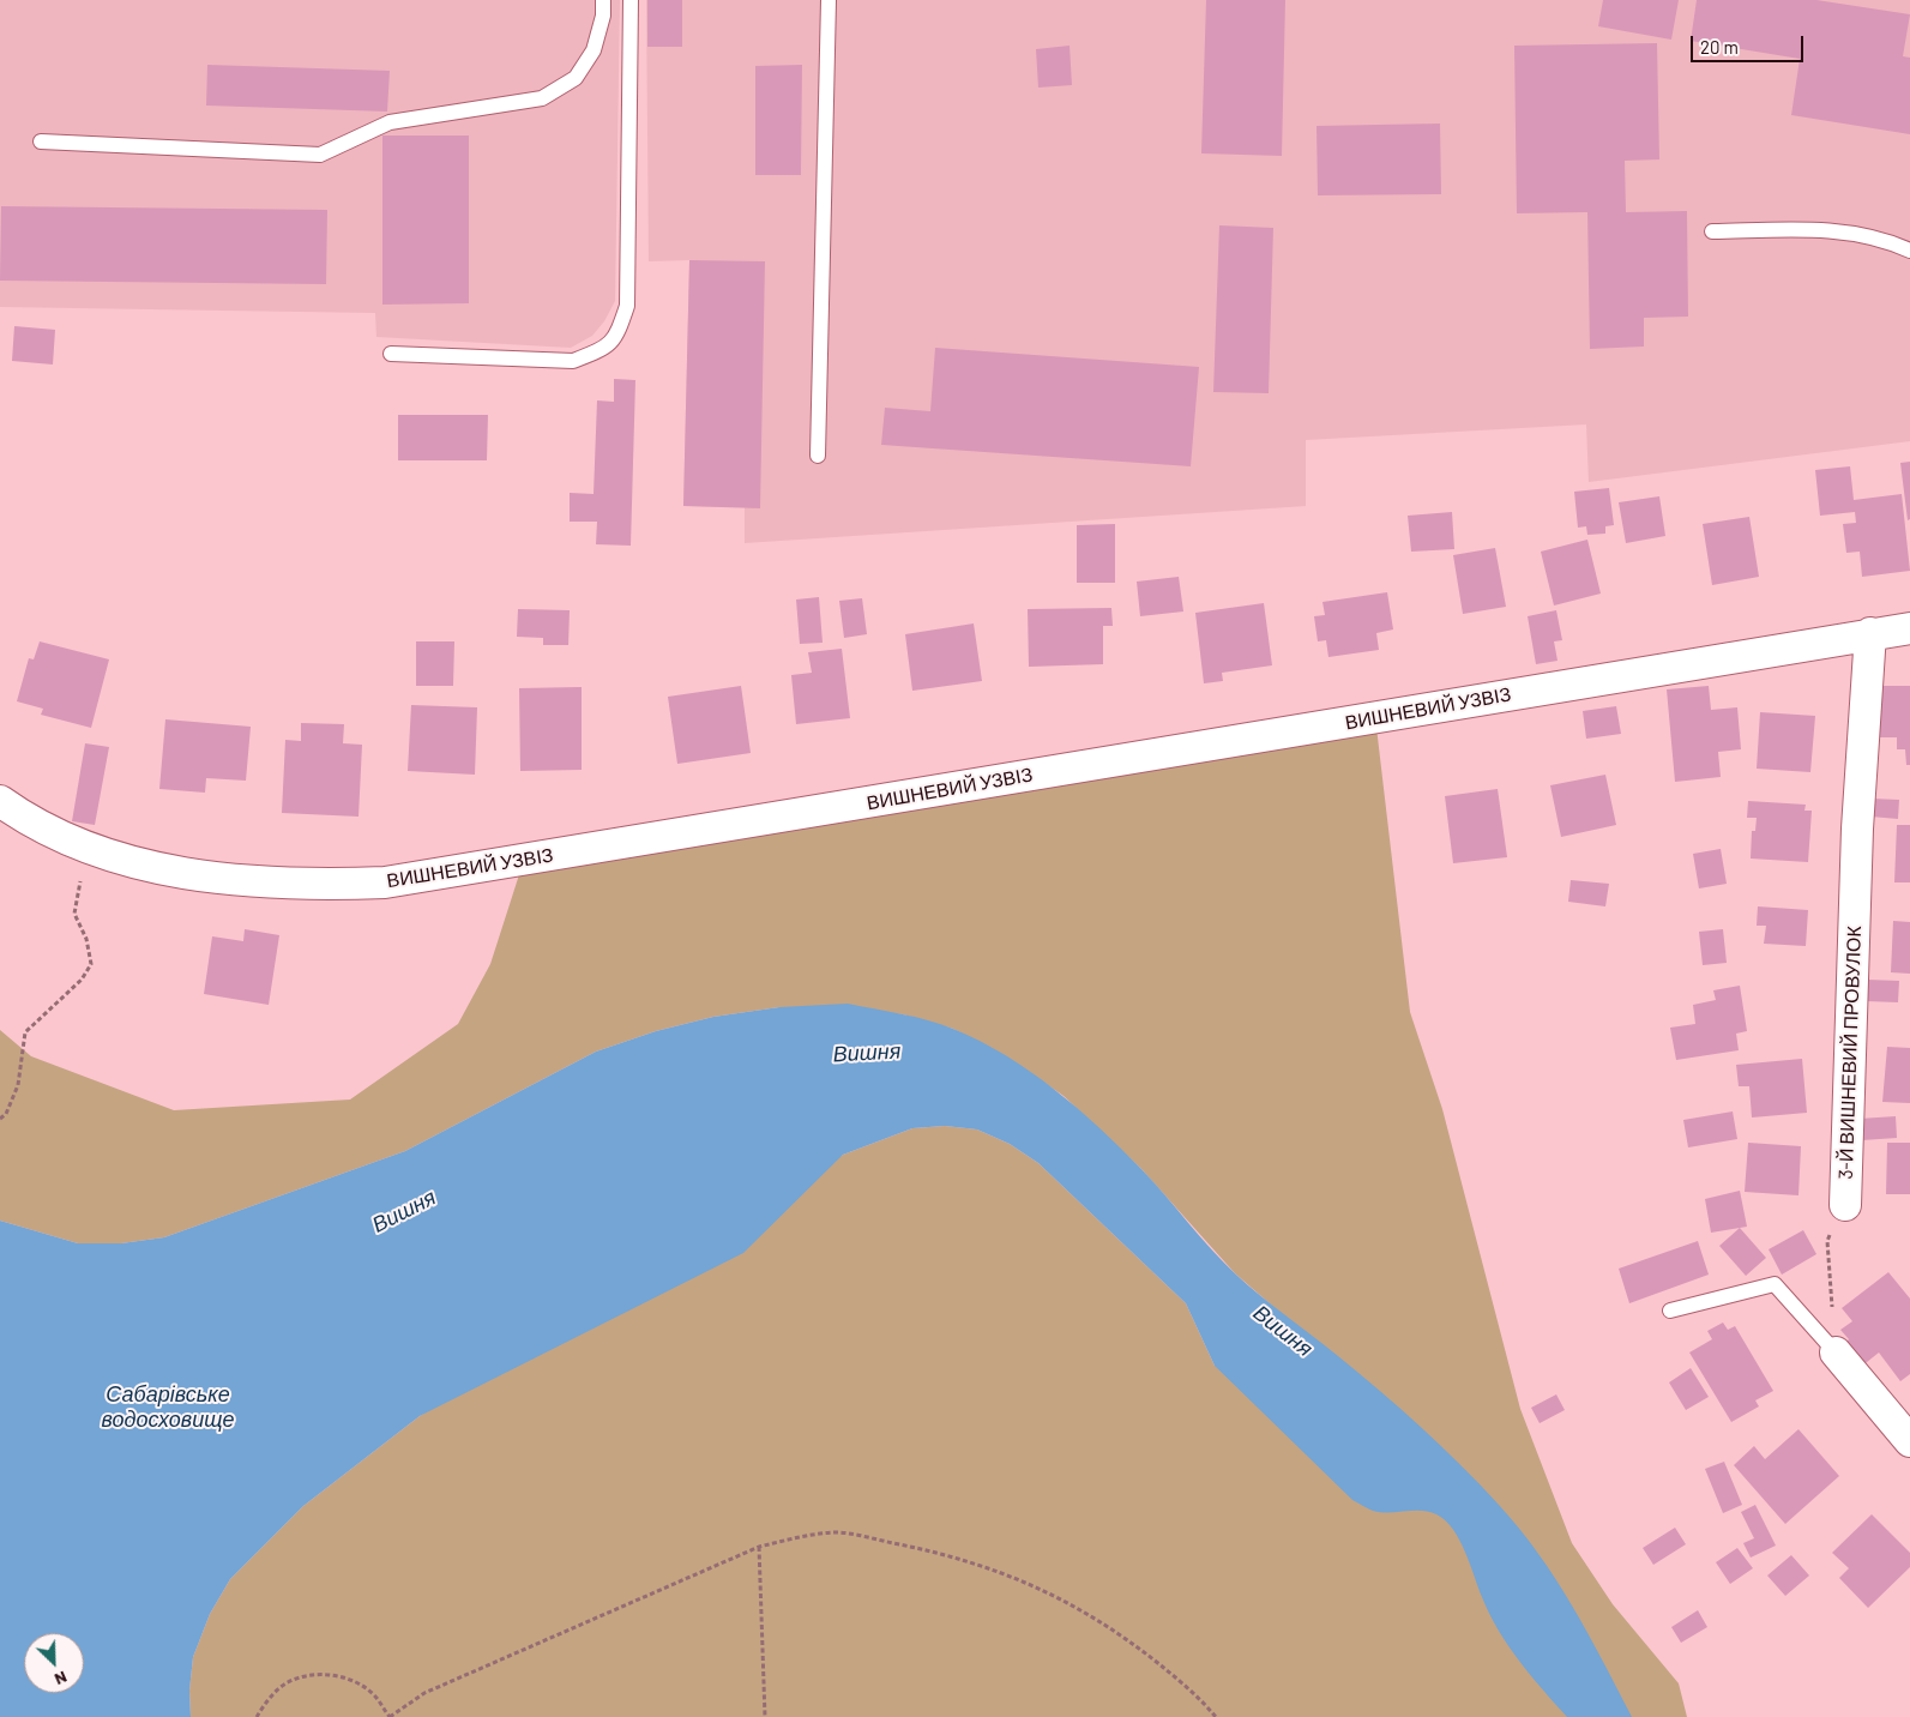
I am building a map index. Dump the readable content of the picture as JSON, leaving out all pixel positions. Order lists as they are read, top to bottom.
{
  "streets": {
    "street": ["ВИШНЕВИЙ УЗВІЗ", "3-Й ВИШНЕВИЙ ПРОВУЛОК"]
  },
  "crossings": [
    ["ВИШНЕВИЙ УЗВІЗ", "3-Й ВИШНЕВИЙ ПРОВУЛОК"]
  ],
  "water": ["Вишня", "Сабарівське водосховище"],
  "scale_bar": "20 m",
  "north": "bottom right"
}
